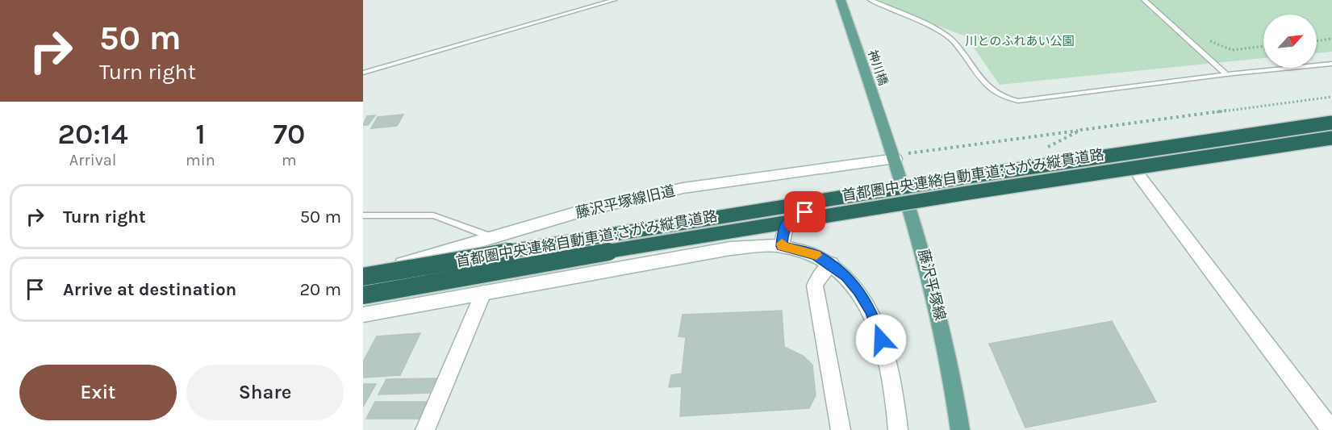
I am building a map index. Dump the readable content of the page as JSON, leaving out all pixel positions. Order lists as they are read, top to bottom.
{
  "streets": {
    "highway": ["首都圏中央連絡自動車道;さがみ縦貫道路"],
    "main road": ["神川橋", "藤沢平塚線"],
    "street": ["藤沢平塚線旧道"]
  },
  "crossings": [
    ["神川橋", "藤沢平塚線旧道"],
    ["神川橋", "藤沢平塚線"],
    ["首都圏中央連絡自動車道;さがみ縦貫道路", "藤沢平塚線旧道"],
    ["藤沢平塚線旧道", "藤沢平塚線"]
  ],
  "parks": ["川とのふれあい公園"],
  "north": "top right",
  "page": {
    "turn": ["50 m", "Turn right"],
    "eta": [
      "20:14",
      "Arrival",
      "1",
      "min",
      "70",
      "m"
    ],
    "list": [
      {
        "name": "Turn right",
        "value": "50 m"
      },
      {
        "name": "Arrive at destination",
        "value": "20 m"
      }
    ],
    "buttons": ["Exit", "Share"]
  }
}
